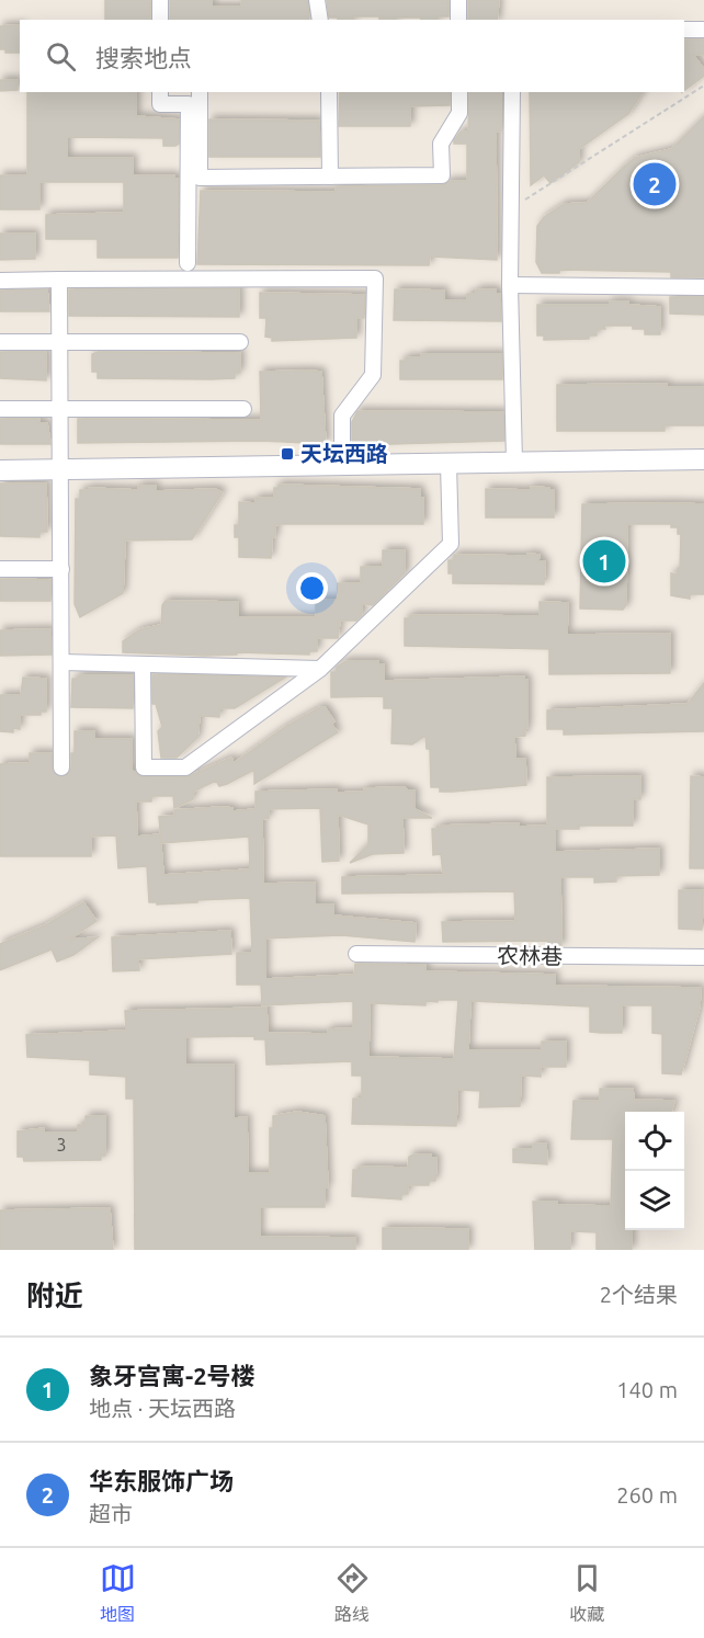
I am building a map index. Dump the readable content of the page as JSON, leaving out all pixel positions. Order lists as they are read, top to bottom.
{
  "streets": {
    "street": ["农林巷"]
  },
  "places": {
    "transit": ["天坛西路"]
  },
  "house_numbers": ["3"],
  "page": {
    "search": "搜索地点",
    "pins": ["2", "1"],
    "heading": ["附近", "2个结果"],
    "list": [
      {
        "mark": "1",
        "name": "象牙宫寓-2号楼",
        "note": "地点 · 天坛西路",
        "value": "140 m"
      },
      {
        "mark": "2",
        "name": "华东服饰广场",
        "note": "超市",
        "value": "260 m"
      }
    ],
    "nav": ["地图", "路线", "收藏"]
  }
}
